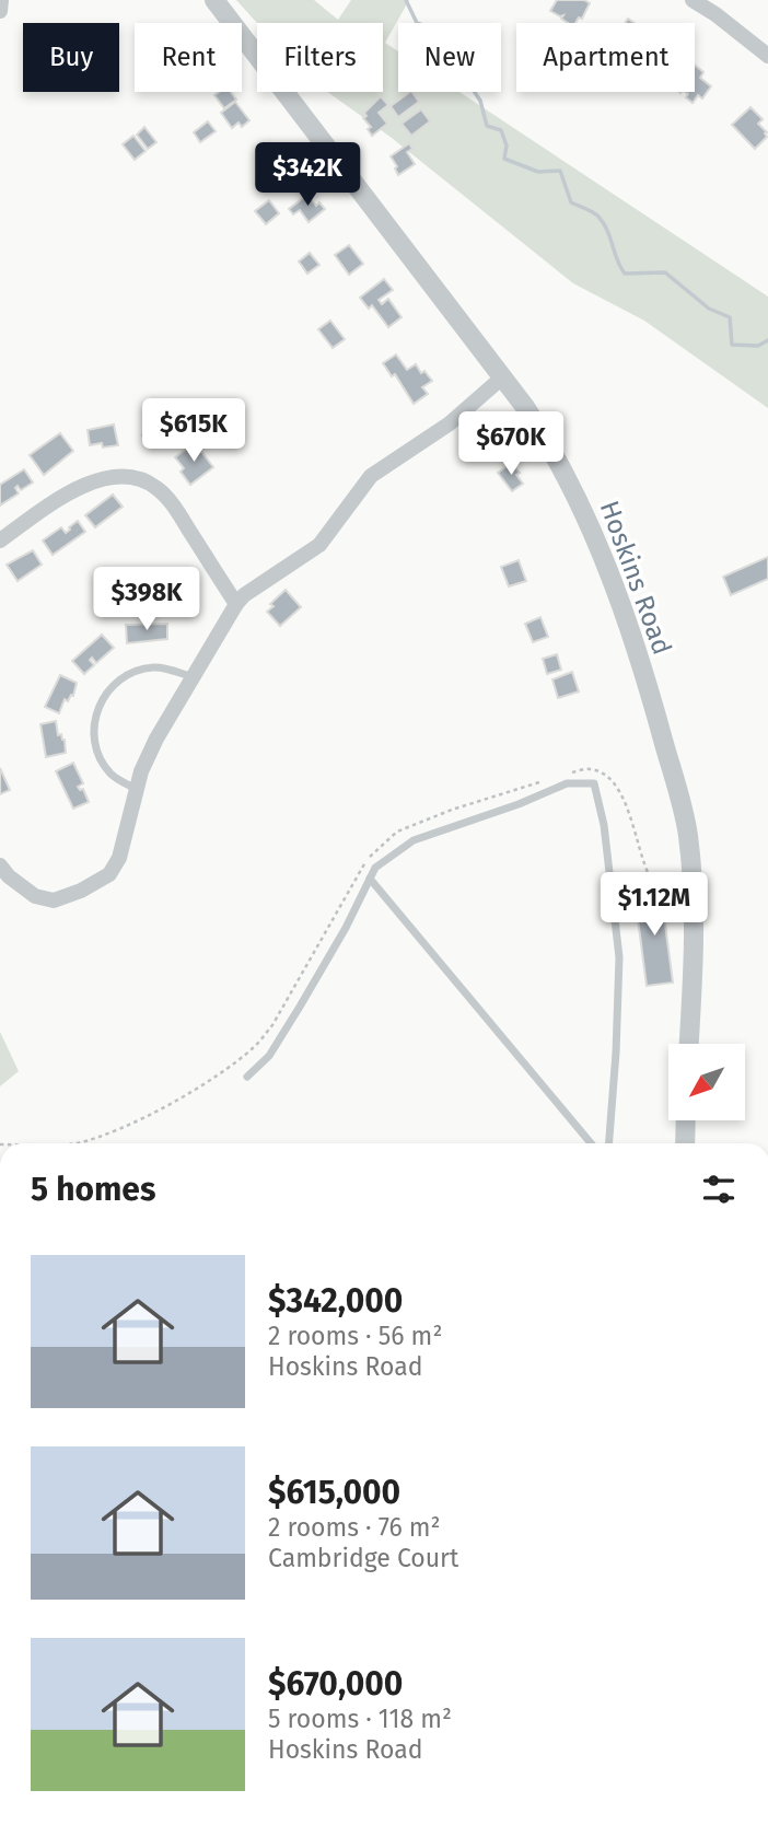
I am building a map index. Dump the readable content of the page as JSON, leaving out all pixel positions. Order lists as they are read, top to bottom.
{
  "streets": {
    "street": ["Hoskins Road"]
  },
  "north": "bottom left",
  "page": {
    "chip": [
      "Buy",
      "Rent",
      "Filters",
      "New",
      "Apartment"
    ],
    "price": [
      "$342K",
      "$615K",
      "$670K",
      "$398K",
      "$1.12M"
    ],
    "heading": "5 homes",
    "list": [
      {
        "name": "$342,000",
        "note": "2 rooms · 56 m² · Hoskins Road"
      },
      {
        "name": "$615,000",
        "note": "2 rooms · 76 m² · Cambridge Court"
      },
      {
        "name": "$670,000",
        "note": "5 rooms · 118 m² · Hoskins Road"
      }
    ]
  }
}
